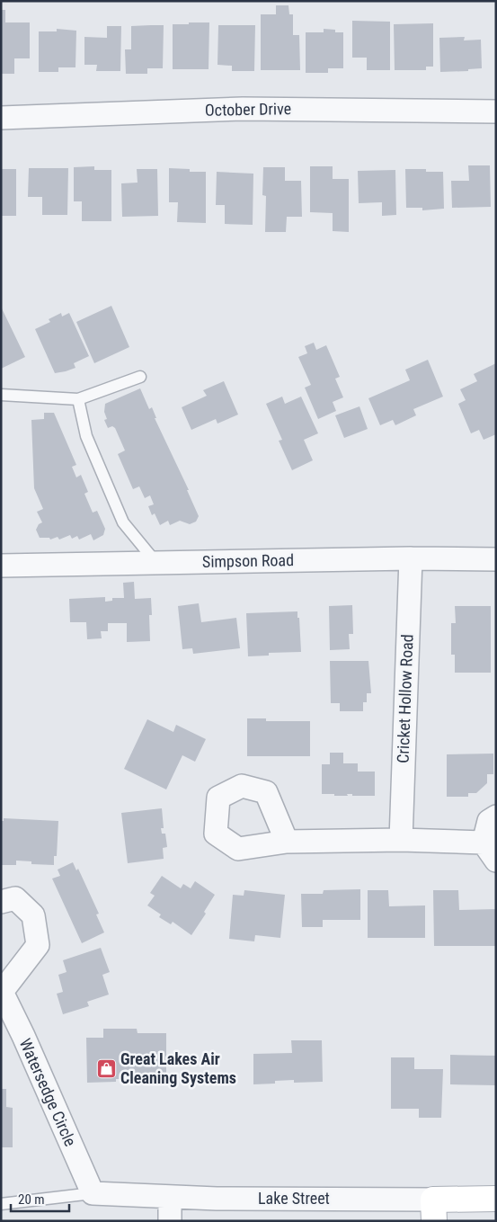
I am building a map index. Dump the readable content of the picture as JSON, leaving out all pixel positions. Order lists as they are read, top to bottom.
{
  "streets": {
    "street": [
      "October Drive",
      "Simpson Road",
      "Cricket Hollow Road",
      "Watersedge Circle",
      "Lake Street"
    ]
  },
  "crossings": [
    ["Simpson Road", "Cricket Hollow Road"],
    ["Watersedge Circle", "Lake Street"]
  ],
  "places": {
    "shop": ["Great Lakes Air Cleaning Systems"]
  },
  "scale_bar": "20 m"
}
